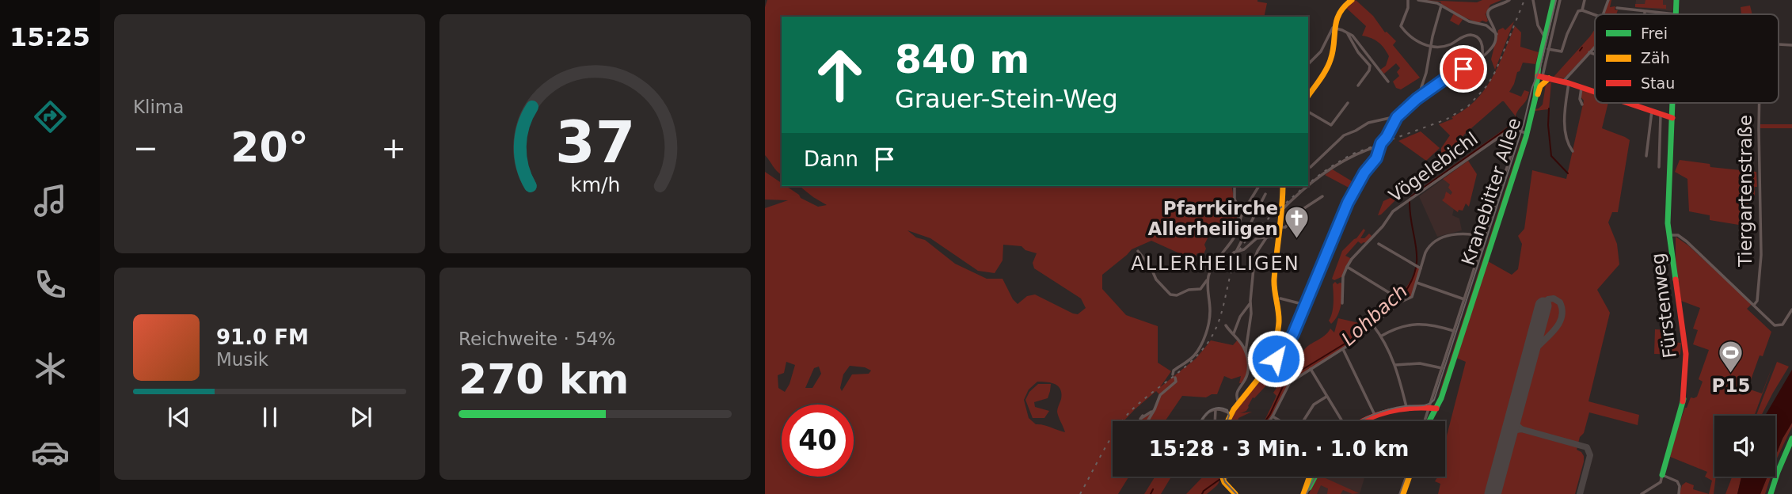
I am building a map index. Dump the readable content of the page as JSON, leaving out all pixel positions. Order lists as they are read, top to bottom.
{
  "streets": {
    "main road": ["Kranebitter Allee", "Fürstenweg"],
    "street": ["Vögelebichl", "Tiergartenstraße"]
  },
  "crossings": [
    ["Vögelebichl", "Kranebitter Allee"]
  ],
  "districts": ["ALLERHEILIGEN"],
  "water": ["Lohbach"],
  "places": {
    "church": ["Pfarrkirche Allerheiligen"],
    "sports": ["P15"]
  },
  "legend": ["Frei", "Zäh", "Stau"],
  "page": {
    "tabs": "15:25",
    "tile": [
      "Klima",
      ["Reichweite · 54%", "270 km"]
    ],
    "turn": ["840 m", "Grauer-Stein-Weg"],
    "heat": ["−", "20°", "+"],
    "then": "Dann",
    "song": ["91.0 FM", "Musik"],
    "limit": "40",
    "trip": "15:28 · 3 Min. · 1.0 km",
    "gauge": ["37", "km/h"]
  }
}
